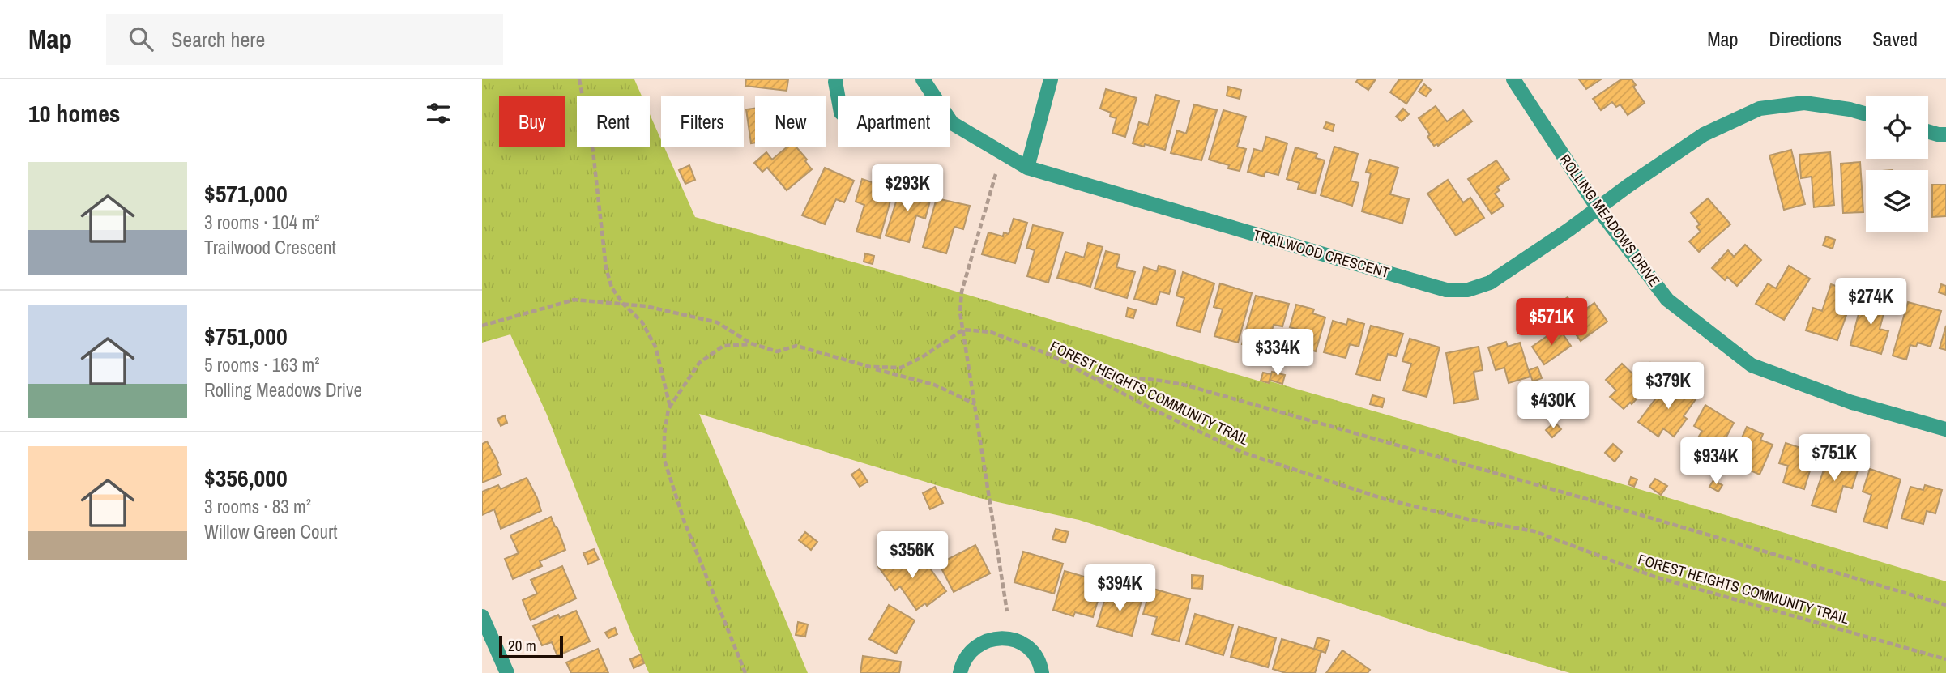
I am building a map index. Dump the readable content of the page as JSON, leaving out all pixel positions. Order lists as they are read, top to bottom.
{
  "streets": {
    "street": ["ROLLING MEADOWS DRIVE", "TRAILWOOD CRESCENT"],
    "path": ["FOREST HEIGHTS COMMUNITY TRAIL"]
  },
  "crossings": [
    ["ROLLING MEADOWS DRIVE", "TRAILWOOD CRESCENT"]
  ],
  "scale_bar": "20 m",
  "page": {
    "header": "Map",
    "search": "Search here",
    "nav": ["Map", "Directions", "Saved"],
    "heading": "10 homes",
    "chip": [
      "Buy",
      "Rent",
      "Filters",
      "New",
      "Apartment"
    ],
    "list": [
      {
        "name": "$571,000",
        "note": "3 rooms · 104 m² · Trailwood Crescent"
      },
      {
        "name": "$751,000",
        "note": "5 rooms · 163 m² · Rolling Meadows Drive"
      },
      {
        "name": "$356,000",
        "note": "3 rooms · 83 m² · Willow Green Court"
      }
    ],
    "price": [
      "$293K",
      "$274K",
      "$571K",
      "$334K",
      "$379K",
      "$430K",
      "$751K",
      "$934K",
      "$356K",
      "$394K"
    ],
    "scale": "20 m"
  }
}
